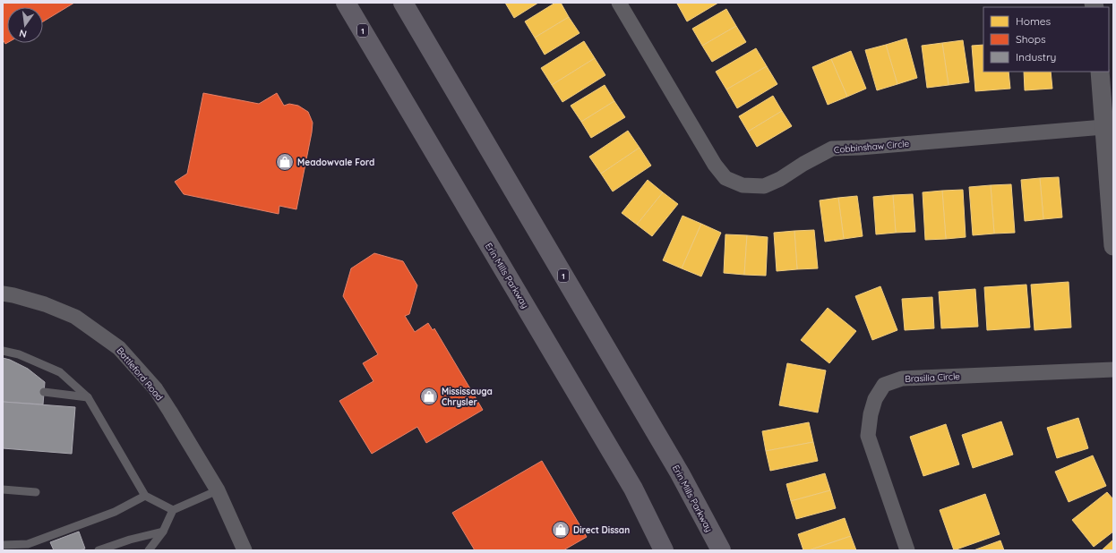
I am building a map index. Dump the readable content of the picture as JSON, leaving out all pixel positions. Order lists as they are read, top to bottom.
{
  "streets": {
    "main road": ["1", "Erin Mills Parkway"],
    "street": ["Cobbinshaw Circle", "Battleford Road", "Brasilia Circle"]
  },
  "places": {
    "shop": ["Meadowvale Ford", "Mississauga Chrysler", "Direct Dissan"]
  },
  "legend": ["Homes", "Shops", "Industry"],
  "north": "bottom"
}
